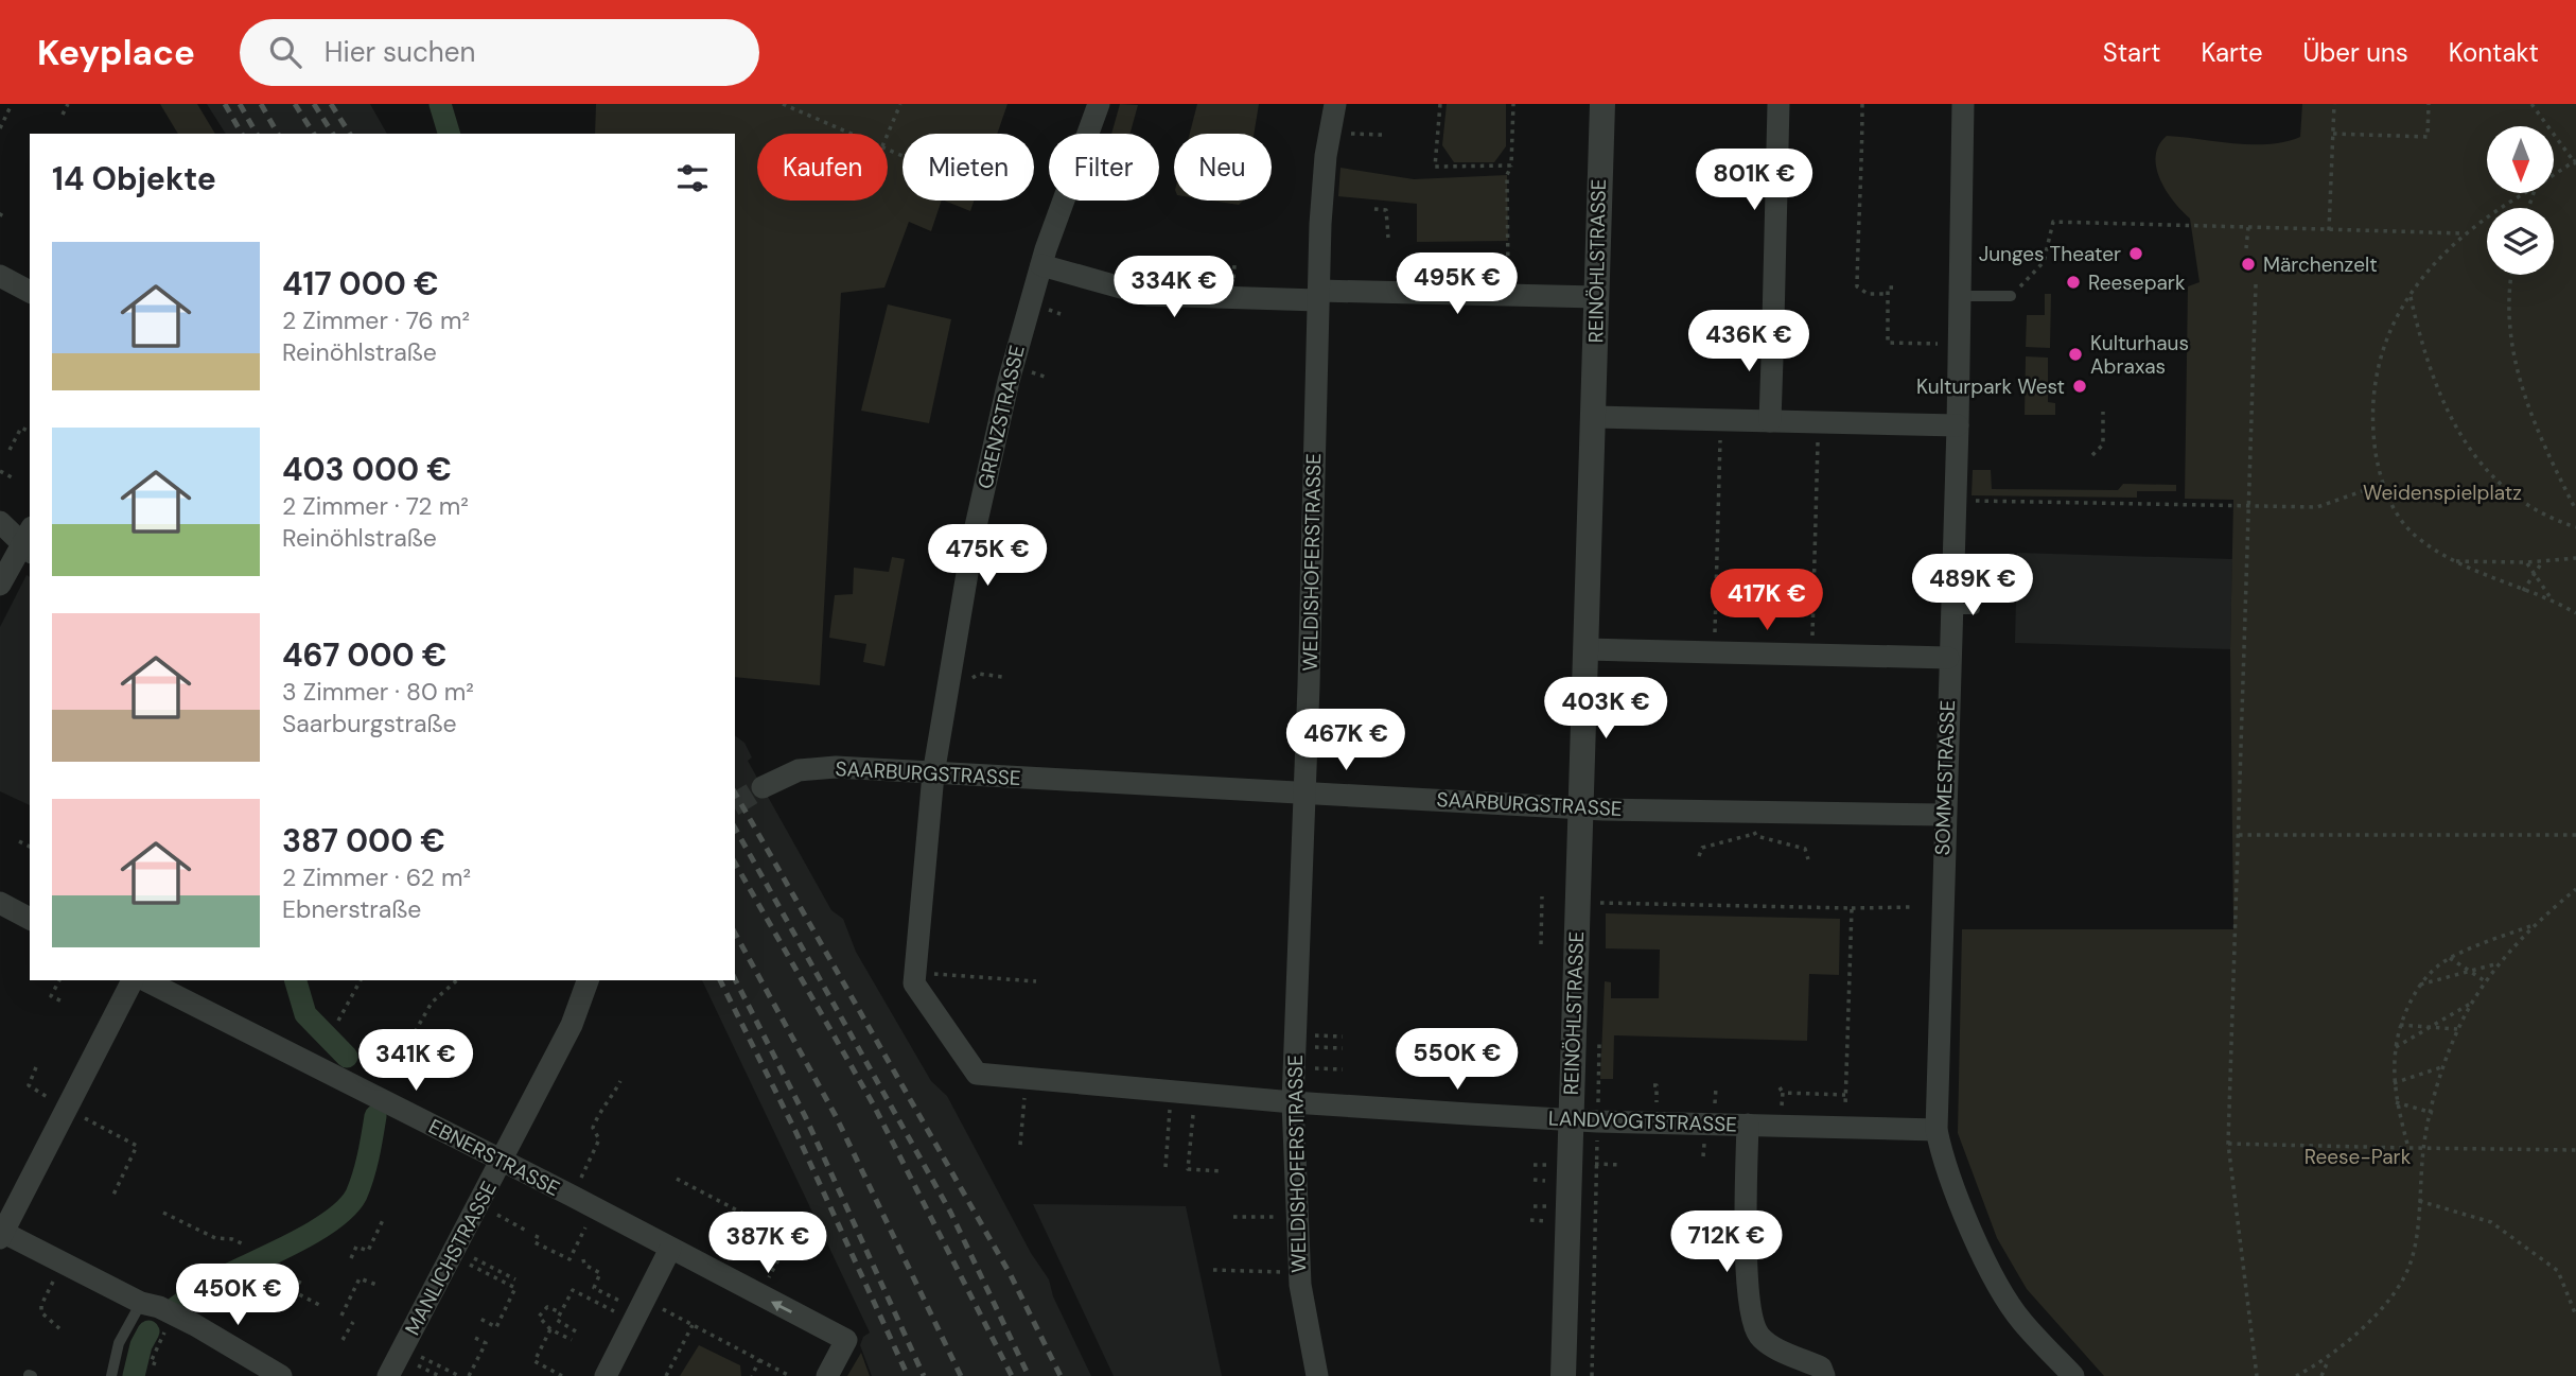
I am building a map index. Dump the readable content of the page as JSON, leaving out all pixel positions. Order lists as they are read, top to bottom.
{
  "streets": {
    "street": [
      "REINÖHLSTRASSE",
      "GRENZSTRASSE",
      "WELDISHOFERSTRASSE",
      "SAARBURGSTRASSE",
      "SOMMESTRASSE",
      "LANDVOGTSTRASSE",
      "EBNERSTRASSE",
      "MANLICHSTRASSE"
    ]
  },
  "crossings": [
    ["REINÖHLSTRASSE", "SAARBURGSTRASSE"],
    ["REINÖHLSTRASSE", "LANDVOGTSTRASSE"],
    ["GRENZSTRASSE", "SAARBURGSTRASSE"],
    ["GRENZSTRASSE", "LANDVOGTSTRASSE"],
    ["WELDISHOFERSTRASSE", "SAARBURGSTRASSE"],
    ["WELDISHOFERSTRASSE", "LANDVOGTSTRASSE"],
    ["SAARBURGSTRASSE", "SOMMESTRASSE"],
    ["SOMMESTRASSE", "LANDVOGTSTRASSE"],
    ["EBNERSTRASSE", "MANLICHSTRASSE"]
  ],
  "parks": ["Weidenspielplatz", "Reese-Park"],
  "places": [
    "Junges Theater",
    "Märchenzelt",
    "Reesepark",
    "Kulturhaus Abraxas",
    "Kulturpark West"
  ],
  "north": "bottom",
  "page": {
    "header": "Keyplace",
    "search": "Hier suchen",
    "nav": [
      "Start",
      "Karte",
      "Über uns",
      "Kontakt"
    ],
    "chip": [
      "Kaufen",
      "Mieten",
      "Filter",
      "Neu"
    ],
    "heading": "14 Objekte",
    "price": [
      "801K €",
      "495K €",
      "334K €",
      "436K €",
      "475K €",
      "489K €",
      "417K €",
      "403K €",
      "467K €",
      "550K €",
      "341K €",
      "712K €",
      "387K €",
      "450K €"
    ],
    "list": [
      {
        "name": "417 000 €",
        "note": "2 Zimmer · 76 m² · Reinöhlstraße"
      },
      {
        "name": "403 000 €",
        "note": "2 Zimmer · 72 m² · Reinöhlstraße"
      },
      {
        "name": "467 000 €",
        "note": "3 Zimmer · 80 m² · Saarburgstraße"
      },
      {
        "name": "387 000 €",
        "note": "2 Zimmer · 62 m² · Ebnerstraße"
      }
    ]
  }
}
